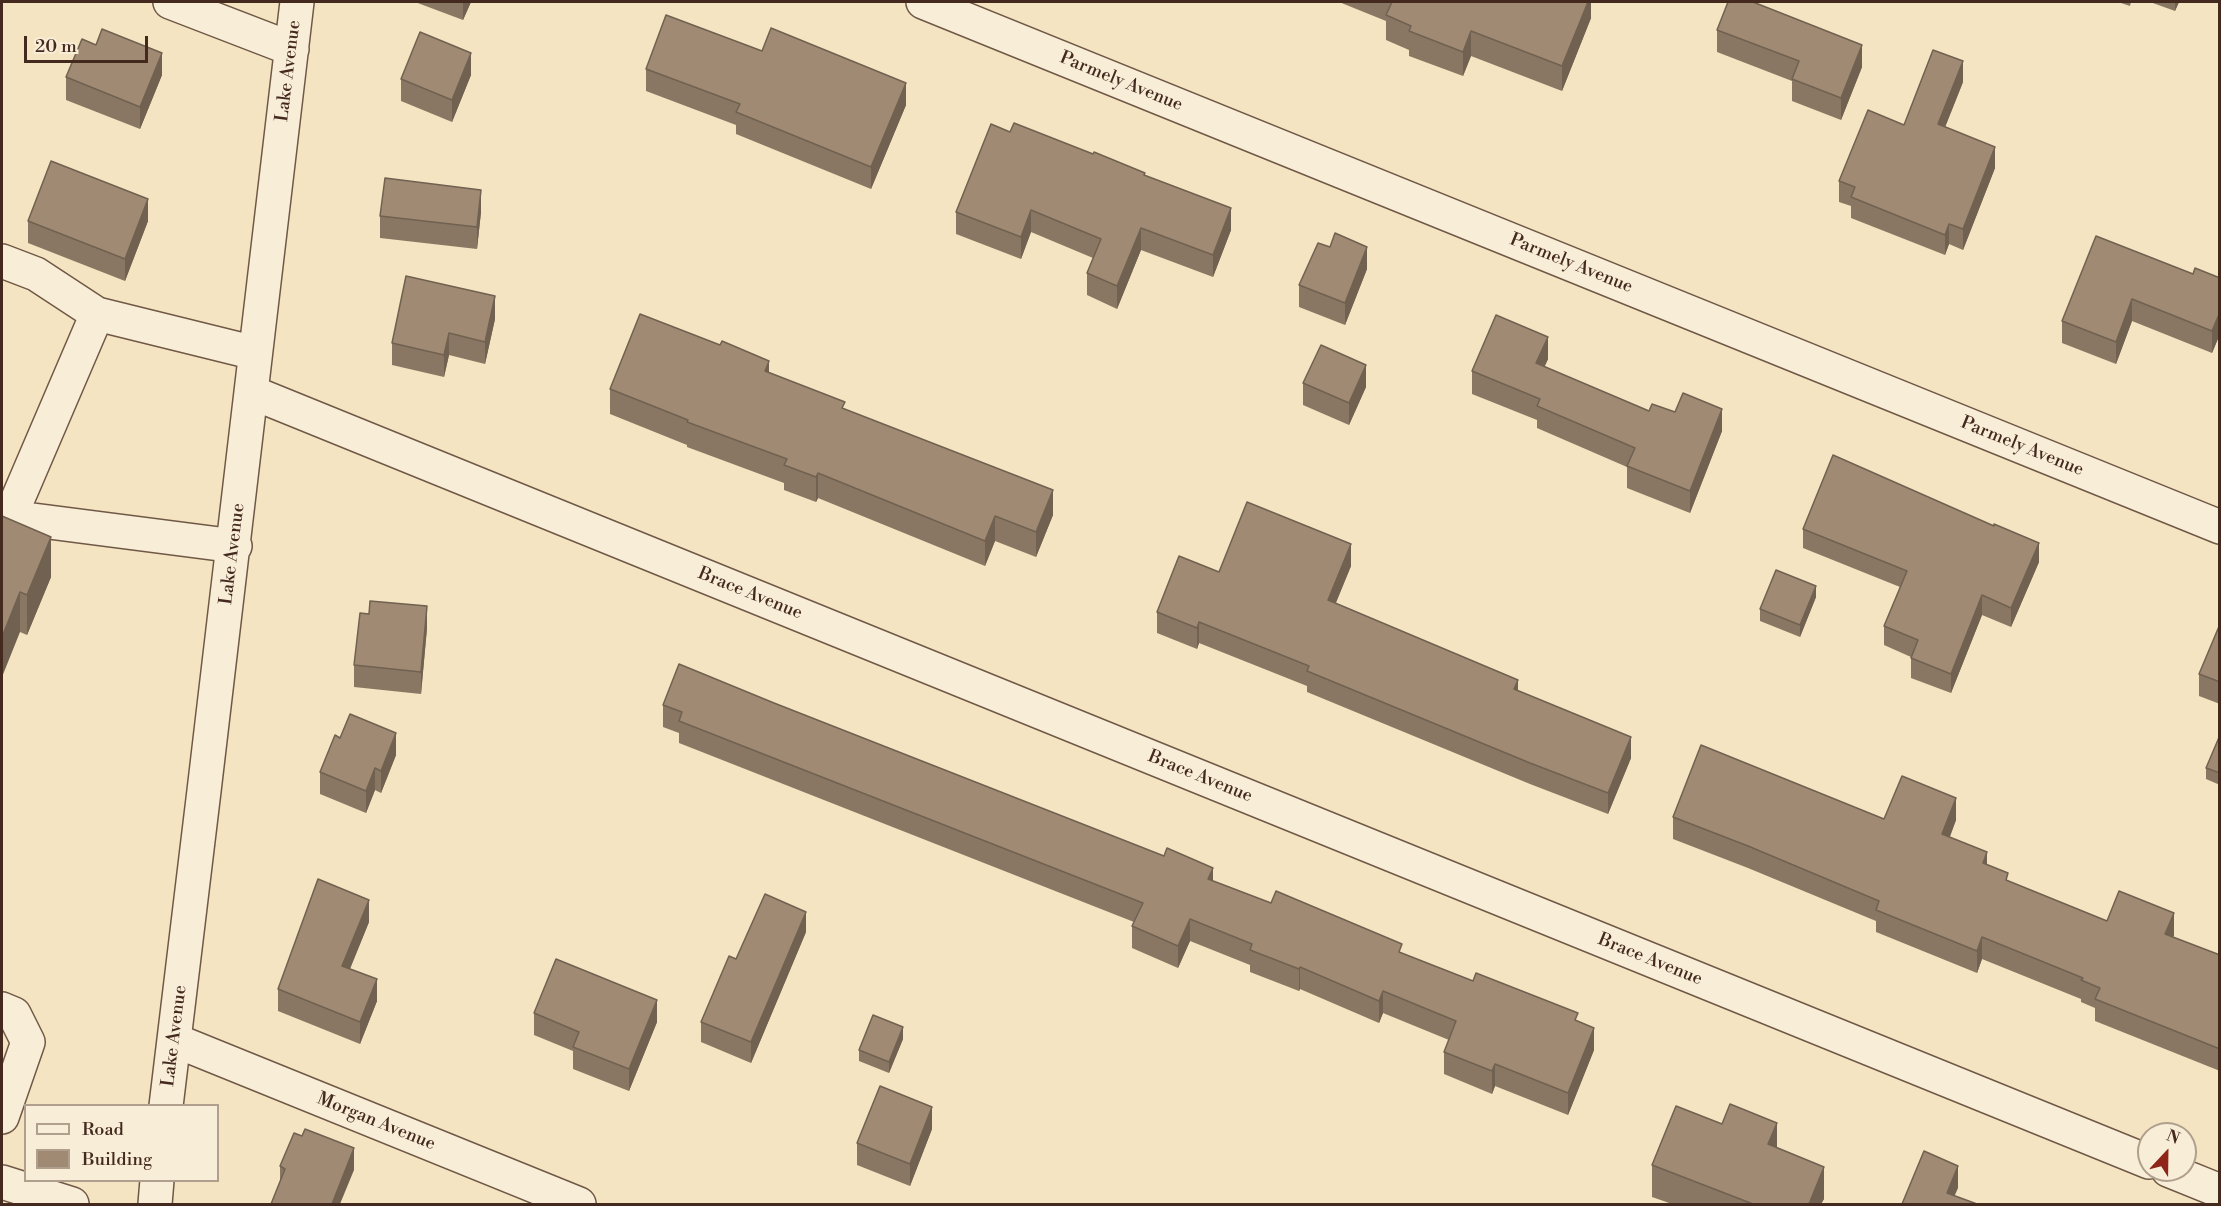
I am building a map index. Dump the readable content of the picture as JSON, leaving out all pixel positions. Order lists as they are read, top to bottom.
{
  "streets": {
    "street": [
      "Lake Avenue",
      "Parmely Avenue",
      "Brace Avenue",
      "Morgan Avenue"
    ]
  },
  "crossings": [
    ["Lake Avenue", "Brace Avenue"],
    ["Lake Avenue", "Morgan Avenue"]
  ],
  "legend": ["Road", "Building"],
  "scale_bar": "20 m",
  "north": "top"
}
